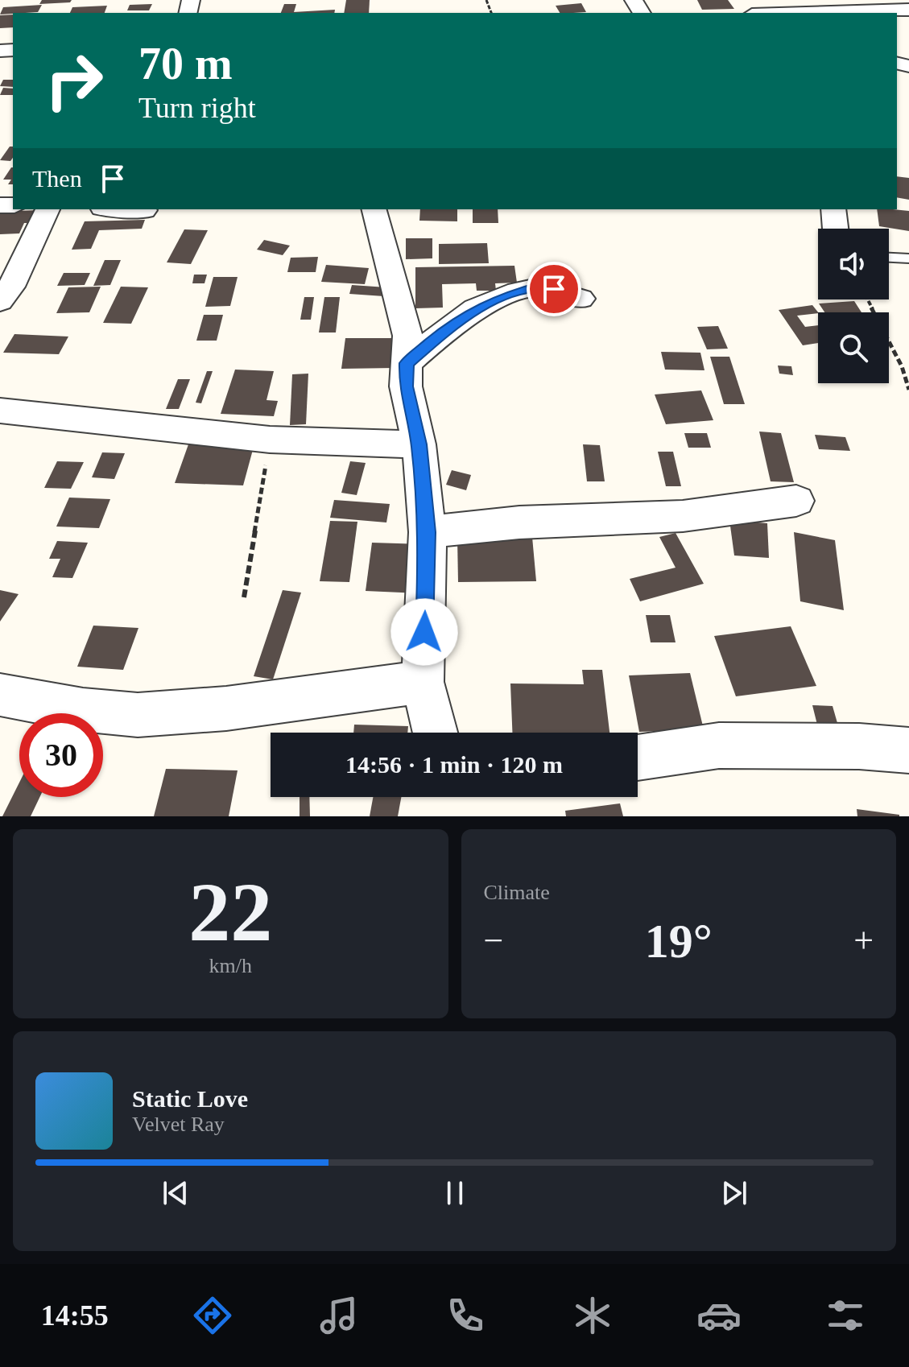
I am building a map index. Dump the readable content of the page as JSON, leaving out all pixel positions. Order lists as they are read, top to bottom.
{
  "page": {
    "turn": ["70 m", "Turn right"],
    "then": "Then",
    "limit": "30",
    "trip": "14:56 · 1 min · 120 m",
    "tile": [
      ["22", "km/h"],
      "Climate"
    ],
    "heat": ["−", "19°", "+"],
    "song": ["Static Love", "Velvet Ray"],
    "tabs": "14:55"
  }
}
